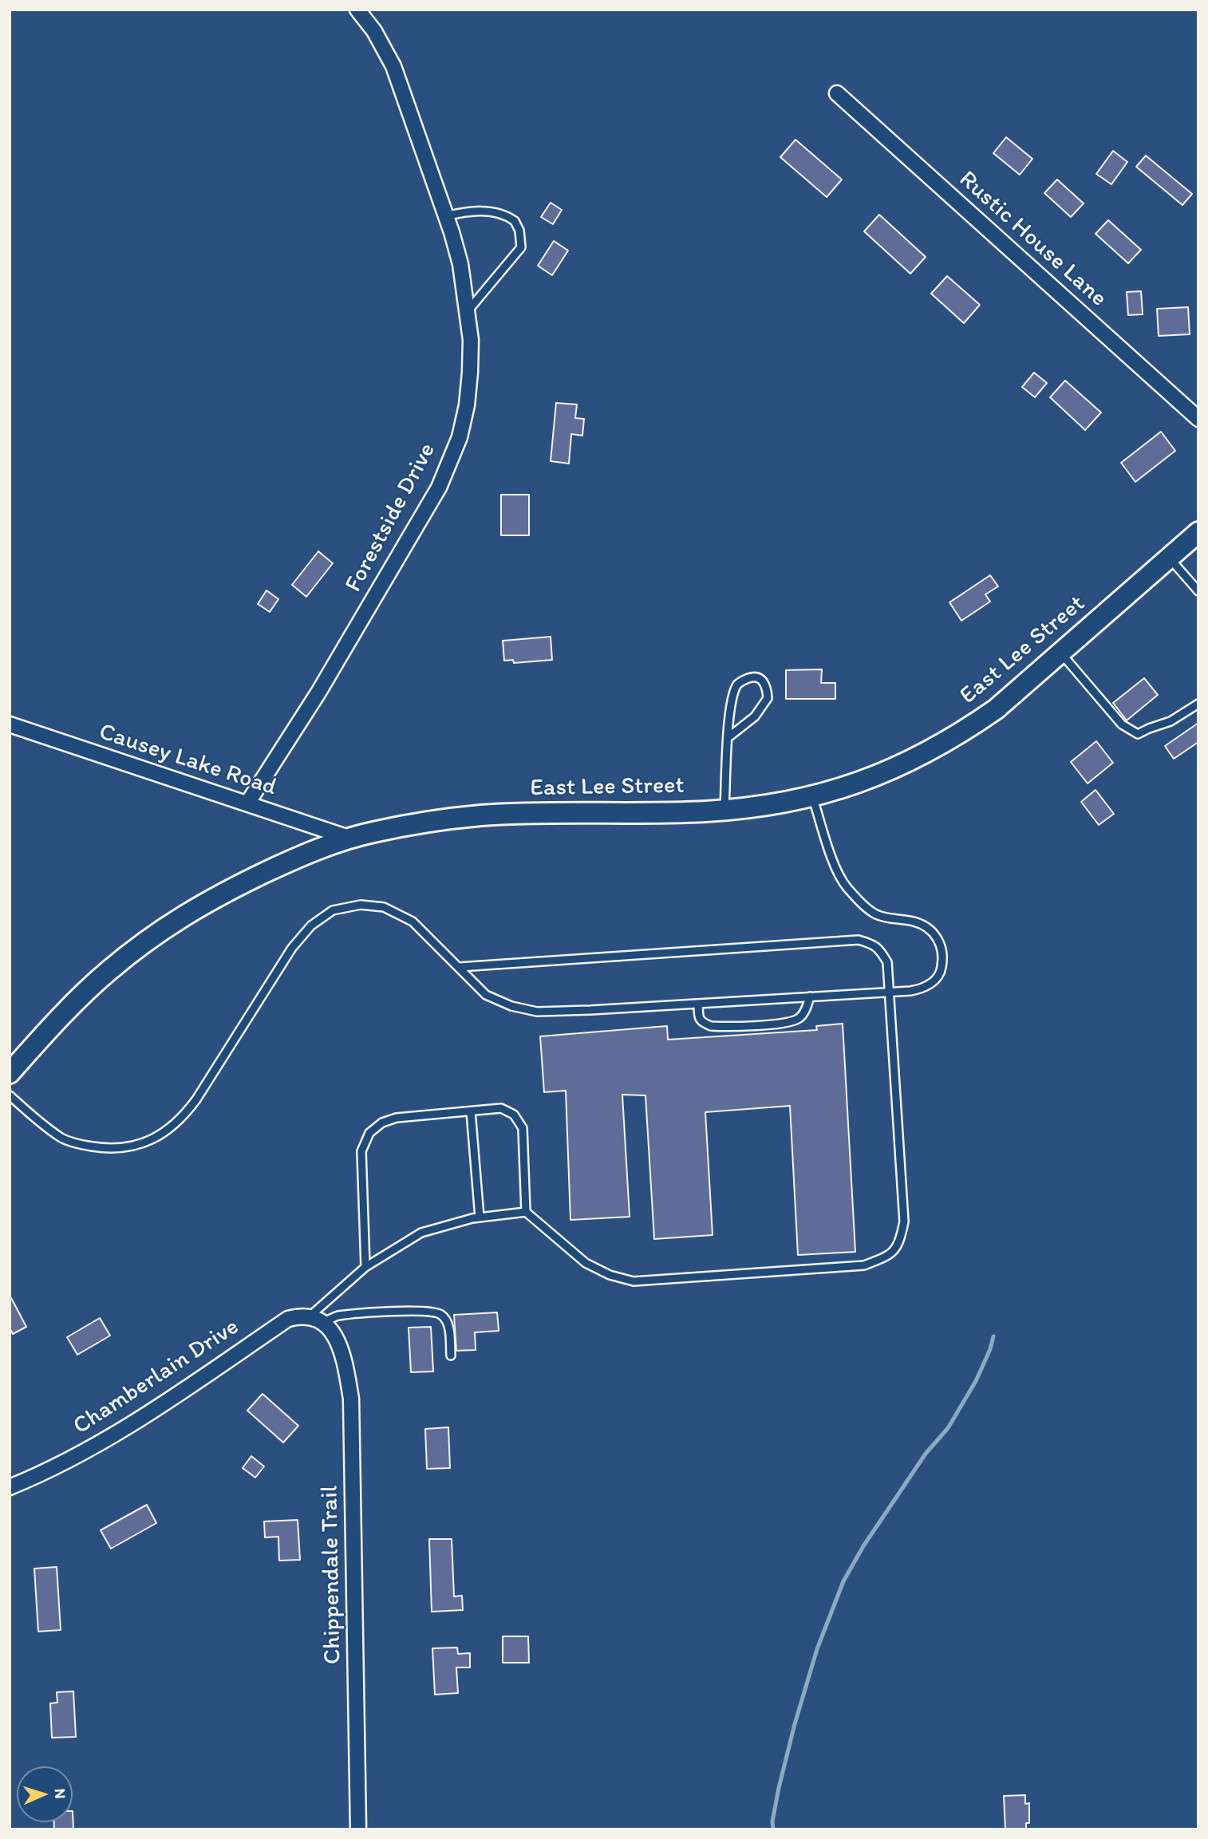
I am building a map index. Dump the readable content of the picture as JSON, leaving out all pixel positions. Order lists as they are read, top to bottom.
{
  "streets": {
    "street": [
      "Rustic House Lane",
      "Forestside Drive",
      "East Lee Street",
      "Causey Lake Road",
      "Chamberlain Drive",
      "Chippendale Trail"
    ]
  },
  "crossings": [
    ["Forestside Drive", "Causey Lake Road"],
    ["East Lee Street", "Causey Lake Road"],
    ["Chamberlain Drive", "Chippendale Trail"]
  ],
  "north": "right"
}
